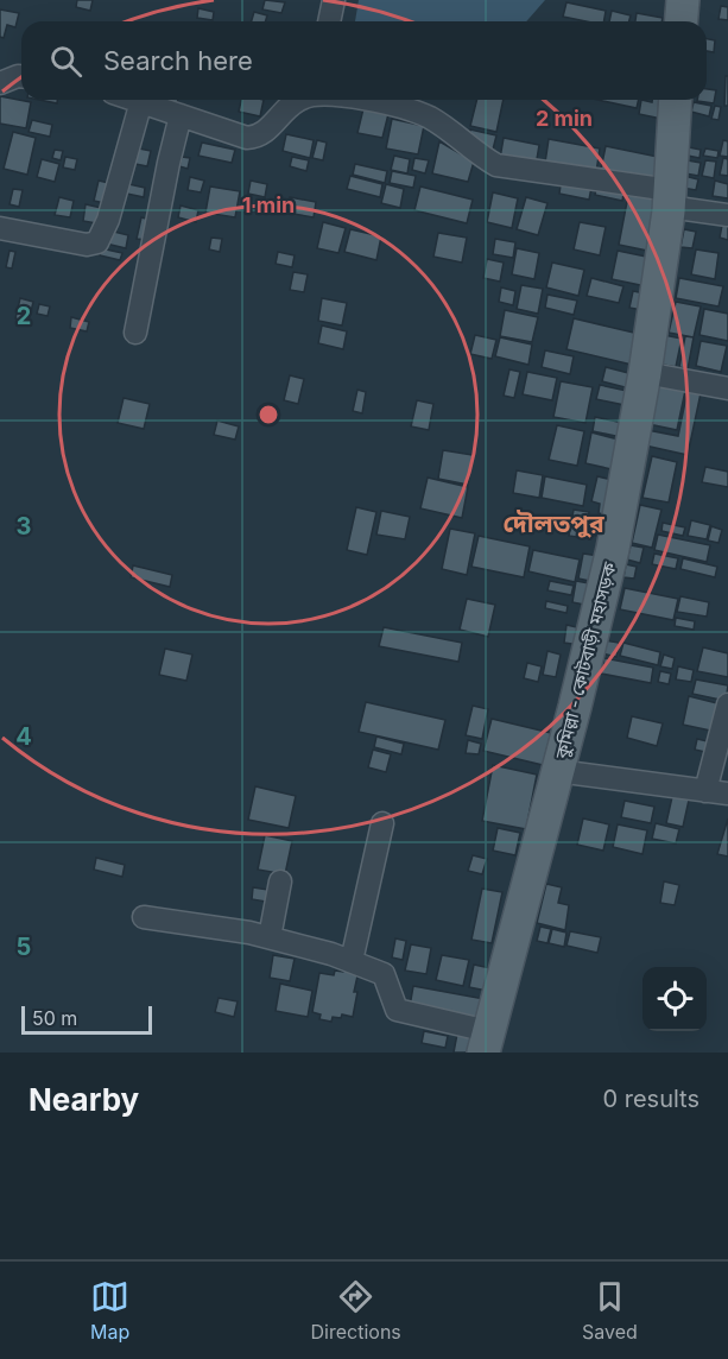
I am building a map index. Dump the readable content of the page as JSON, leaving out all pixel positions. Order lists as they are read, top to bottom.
{
  "streets": {
    "main road": ["কুমিল্লা - কোটবাড়ী মহাসড়ক"]
  },
  "districts": ["দৌলতপুর"],
  "scale_bar": "50 m",
  "page": {
    "search": "Search here",
    "scale": "50 m",
    "heading": ["Nearby", "0 results"],
    "nav": ["Map", "Directions", "Saved"]
  },
  "grid": {
    "rows": [
      "2",
      "3",
      "4",
      "5"
    ]
  },
  "rings": ["2 min", "1 min"]
}
